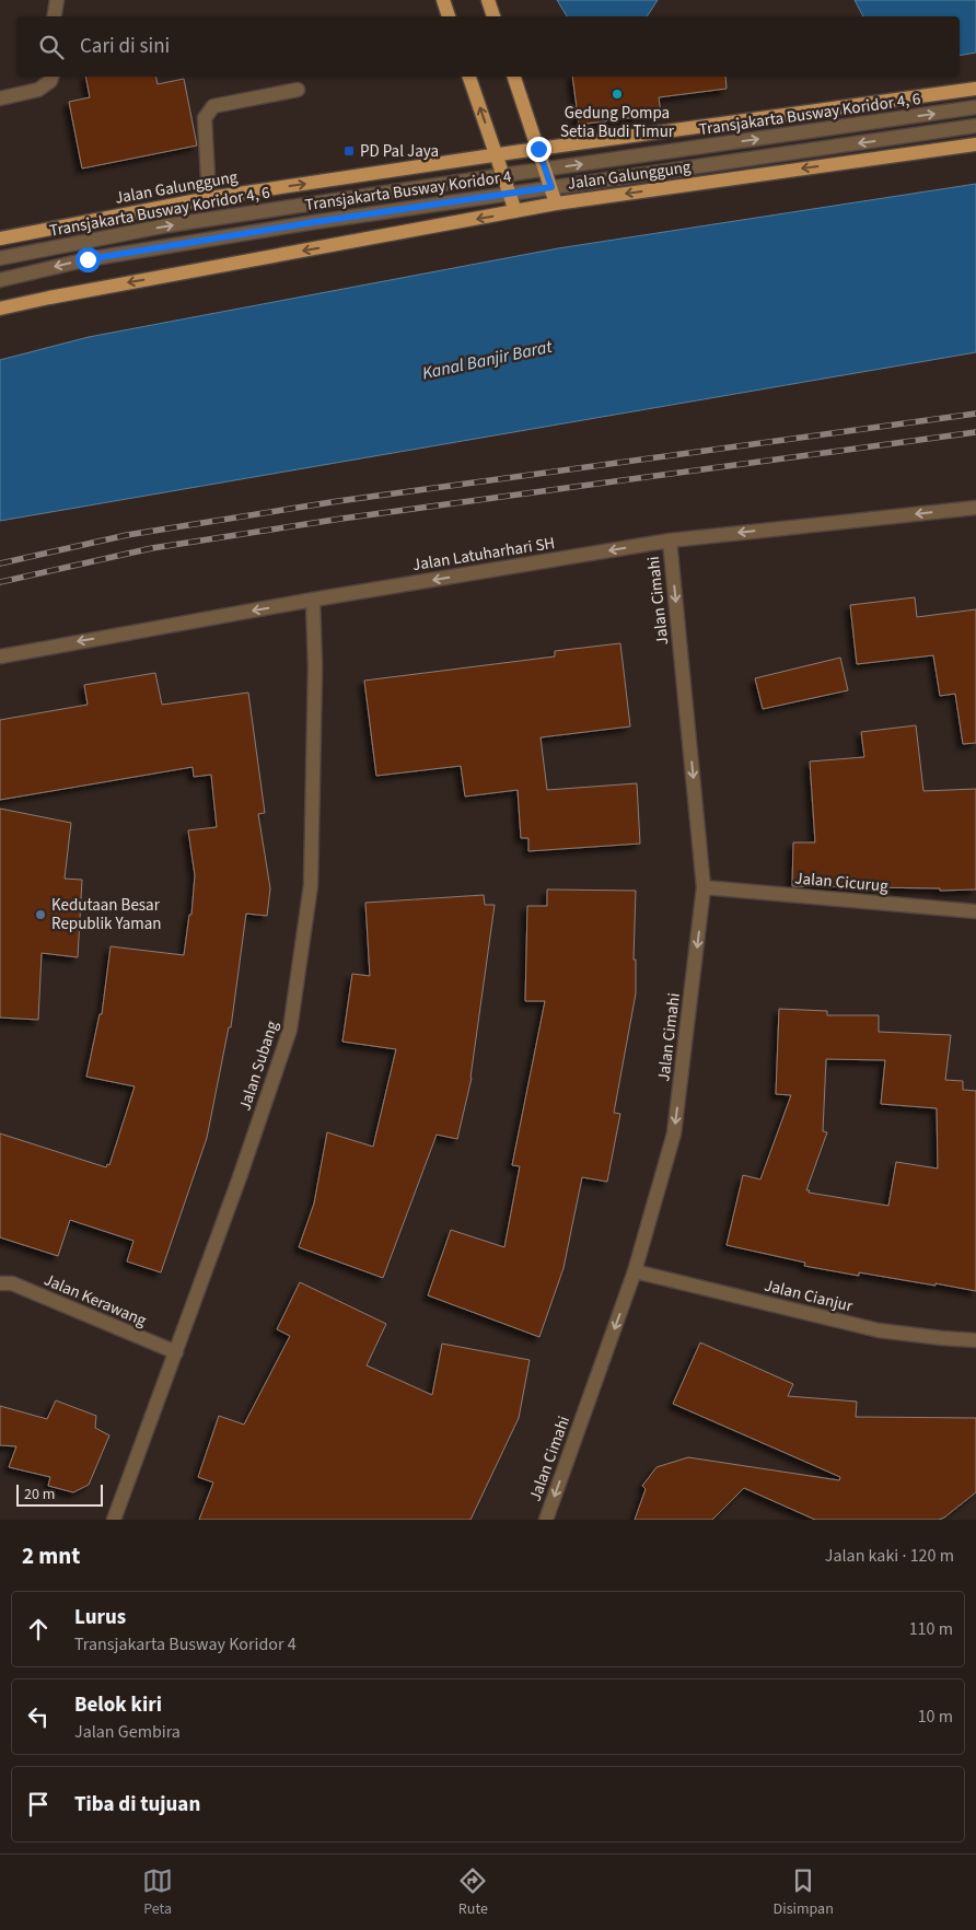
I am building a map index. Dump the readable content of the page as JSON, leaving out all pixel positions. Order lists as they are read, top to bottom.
{
  "streets": {
    "main road": ["Jalan Galunggung"],
    "street": [
      "Transjakarta Busway Koridor 4, 6",
      "Transjakarta Busway Koridor 4",
      "Jalan Latuharhari SH",
      "Jalan Cimahi",
      "Jalan Cicurug",
      "Jalan Subang",
      "Jalan Cianjur",
      "Jalan Kerawang"
    ]
  },
  "crossings": [
    ["Jalan Latuharhari SH", "Jalan Cimahi"],
    ["Jalan Latuharhari SH", "Jalan Subang"],
    ["Jalan Cimahi", "Jalan Cicurug"],
    ["Jalan Cimahi", "Jalan Cianjur"],
    ["Jalan Subang", "Jalan Kerawang"]
  ],
  "one_way": ["Transjakarta Busway Koridor 4", "Jalan Latuharhari SH", "Jalan Cimahi"],
  "water": ["Kanal Banjir Barat"],
  "places": {
    "other": ["Gedung Pompa Setia Budi Timur", "Kedutaan Besar Republik Yaman"],
    "transit": ["PD Pal Jaya"]
  },
  "scale_bar": "20 m",
  "page": {
    "search": "Cari di sini",
    "scale": "20 m",
    "heading": ["2 mnt", "Jalan kaki · 120 m"],
    "list": [
      ["Lurus", "Transjakarta Busway Koridor 4", "110 m"],
      ["Belok kiri", "Jalan Gembira", "10 m"],
      "Tiba di tujuan"
    ],
    "nav": ["Peta", "Rute", "Disimpan"]
  }
}
